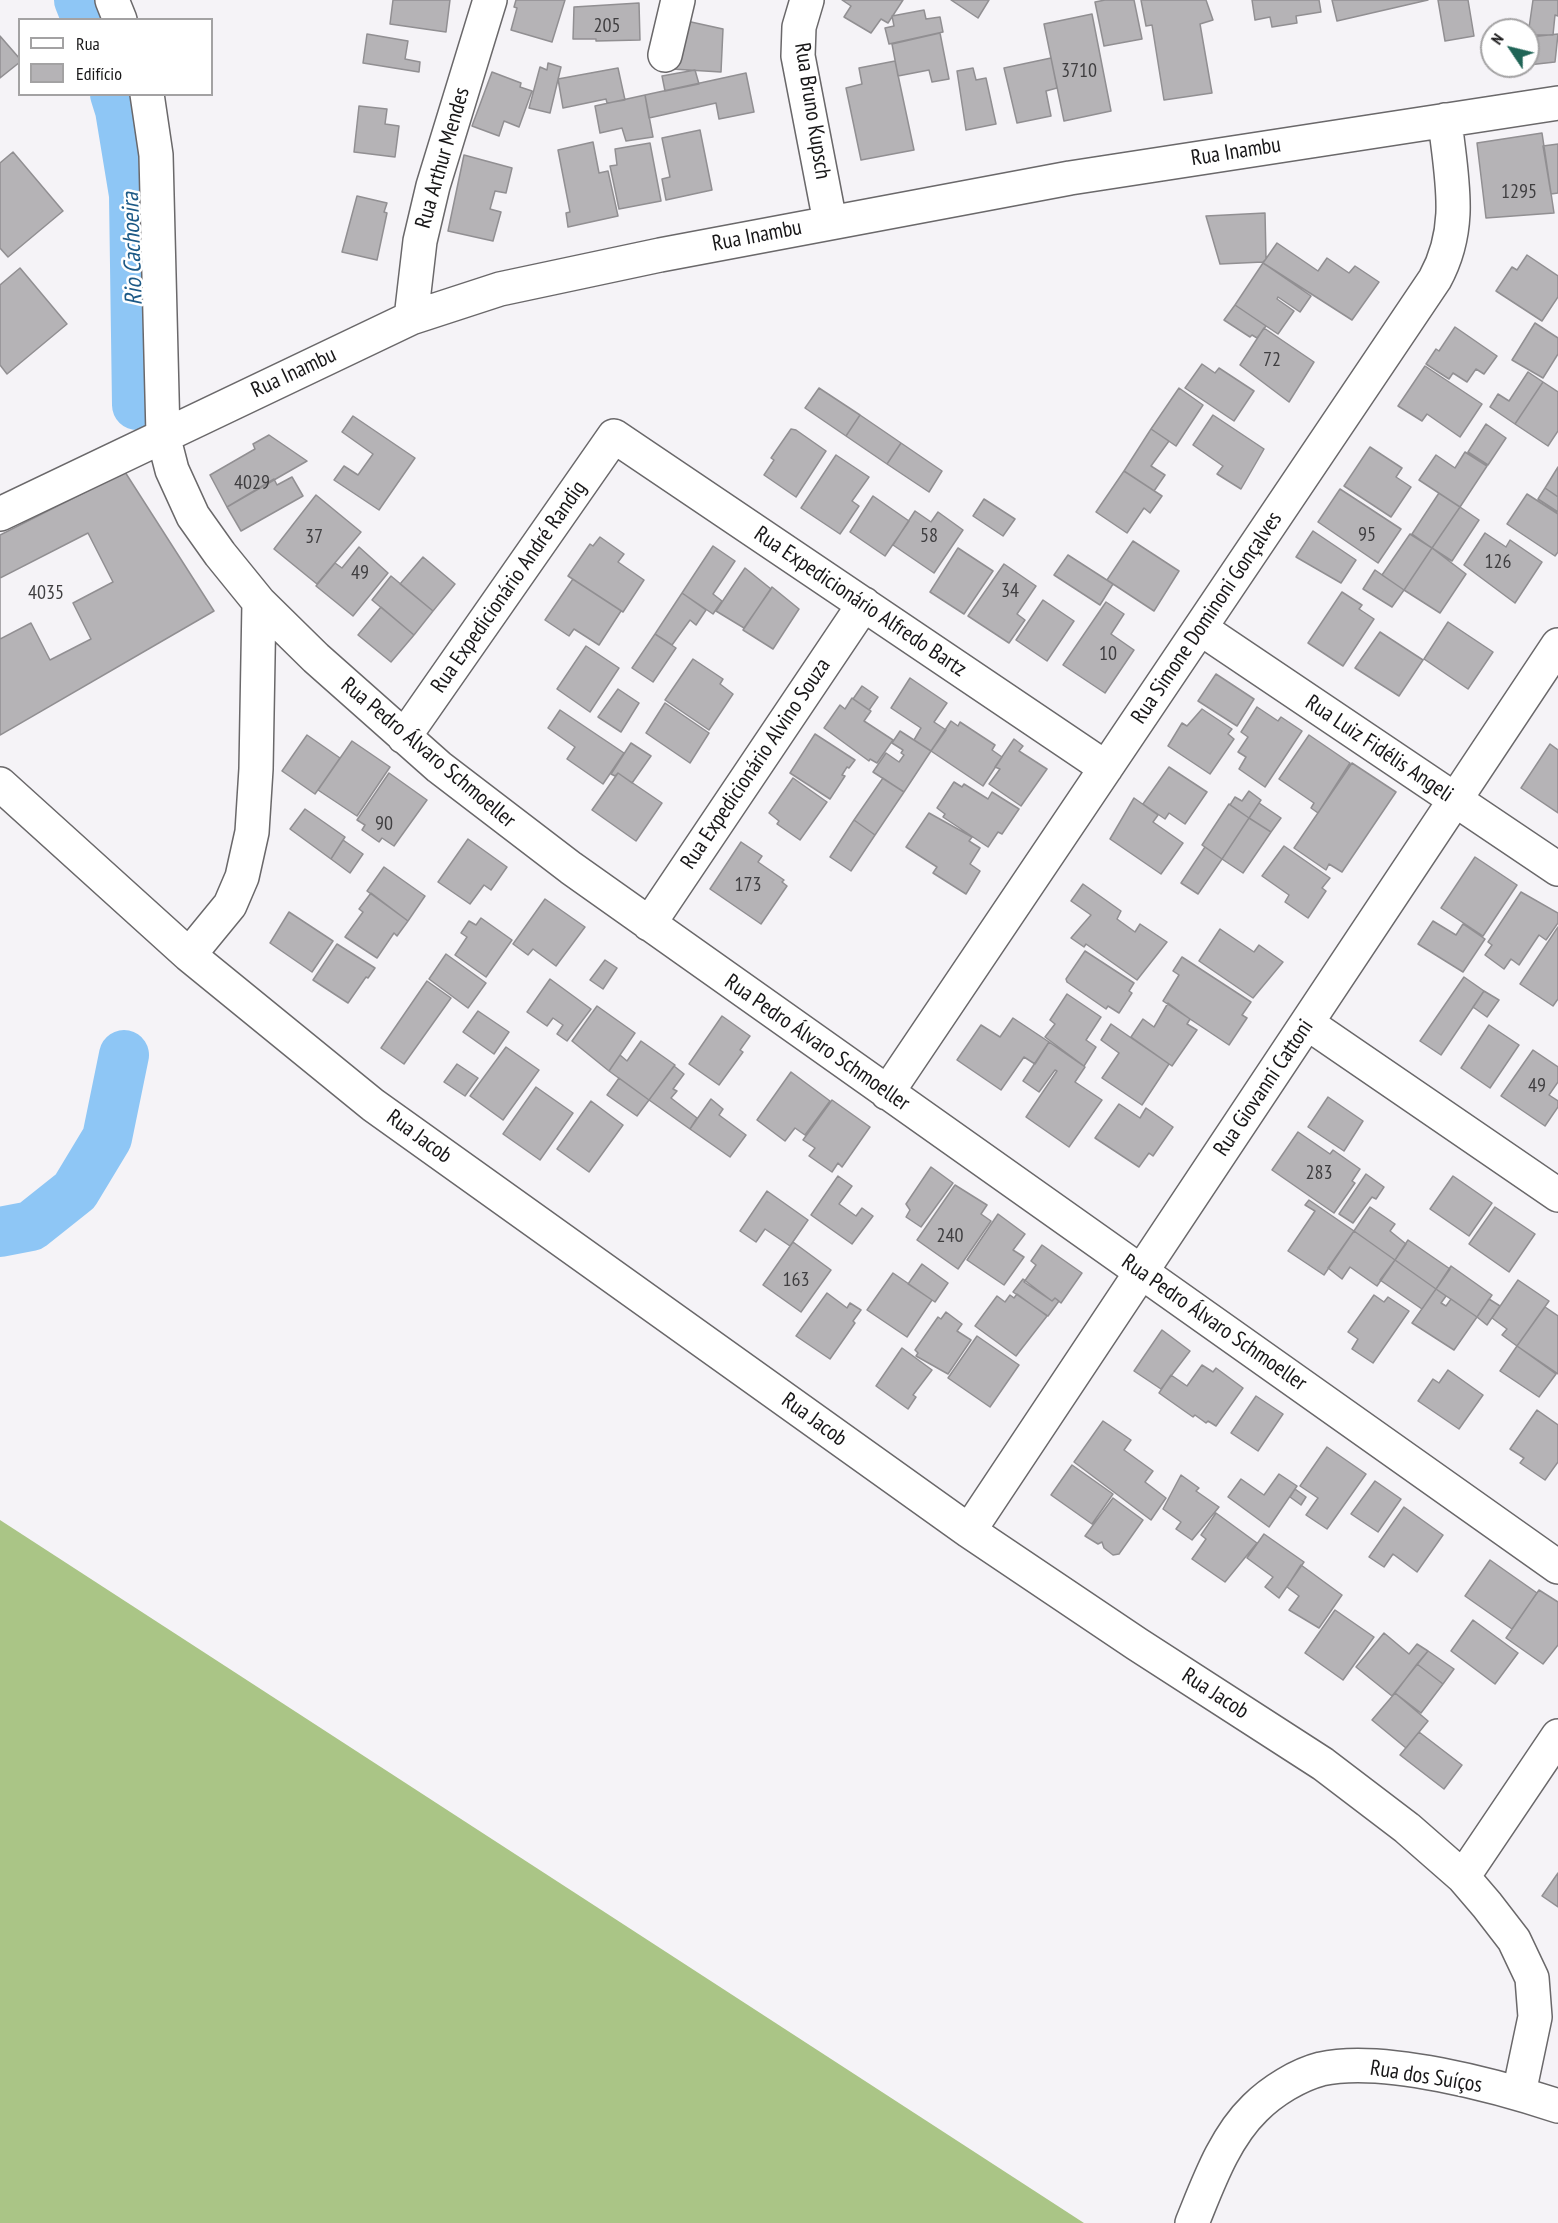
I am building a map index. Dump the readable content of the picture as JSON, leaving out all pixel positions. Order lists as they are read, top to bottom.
{
  "streets": {
    "street": [
      "Rua Bruno Kupsch",
      "Rua Inambu",
      "Rua Arthur Mendes",
      "Rua Expedicionário André Randig",
      "Rua Expedicionário Alfredo Bartz",
      "Rua Simone Dominoni Gonçalves",
      "Rua Luiz Fidélis Angeli",
      "Rua Pedro Álvaro Schmoeller",
      "Rua Expedicionário Alvino Souza",
      "Rua Giovanni Cattoni",
      "Rua Jacob",
      "Rua dos Suíços"
    ]
  },
  "crossings": [
    ["Rua Bruno Kupsch", "Rua Inambu"],
    ["Rua Inambu", "Rua Arthur Mendes"],
    ["Rua Inambu", "Rua Simone Dominoni Gonçalves"],
    ["Rua Inambu", "Rua Pedro Álvaro Schmoeller"],
    ["Rua Expedicionário André Randig", "Rua Expedicionário Alfredo Bartz"],
    ["Rua Expedicionário André Randig", "Rua Pedro Álvaro Schmoeller"],
    ["Rua Expedicionário Alfredo Bartz", "Rua Simone Dominoni Gonçalves"],
    ["Rua Expedicionário Alfredo Bartz", "Rua Expedicionário Alvino Souza"],
    ["Rua Simone Dominoni Gonçalves", "Rua Luiz Fidélis Angeli"],
    ["Rua Simone Dominoni Gonçalves", "Rua Pedro Álvaro Schmoeller"],
    ["Rua Luiz Fidélis Angeli", "Rua Giovanni Cattoni"],
    ["Rua Pedro Álvaro Schmoeller", "Rua Expedicionário Alvino Souza"],
    ["Rua Pedro Álvaro Schmoeller", "Rua Giovanni Cattoni"],
    ["Rua Giovanni Cattoni", "Rua Jacob"],
    ["Rua Jacob", "Rua dos Suíços"]
  ],
  "water": ["Rio Cachoeira"],
  "house_numbers": [
    "205",
    "3710",
    "1295",
    "72",
    "4029",
    "95",
    "58",
    "37",
    "126",
    "49",
    "34",
    "4035",
    "10",
    "90",
    "173",
    "49",
    "283",
    "240",
    "163"
  ],
  "legend": ["Rua", "Edifício"],
  "north": "top left"
}
